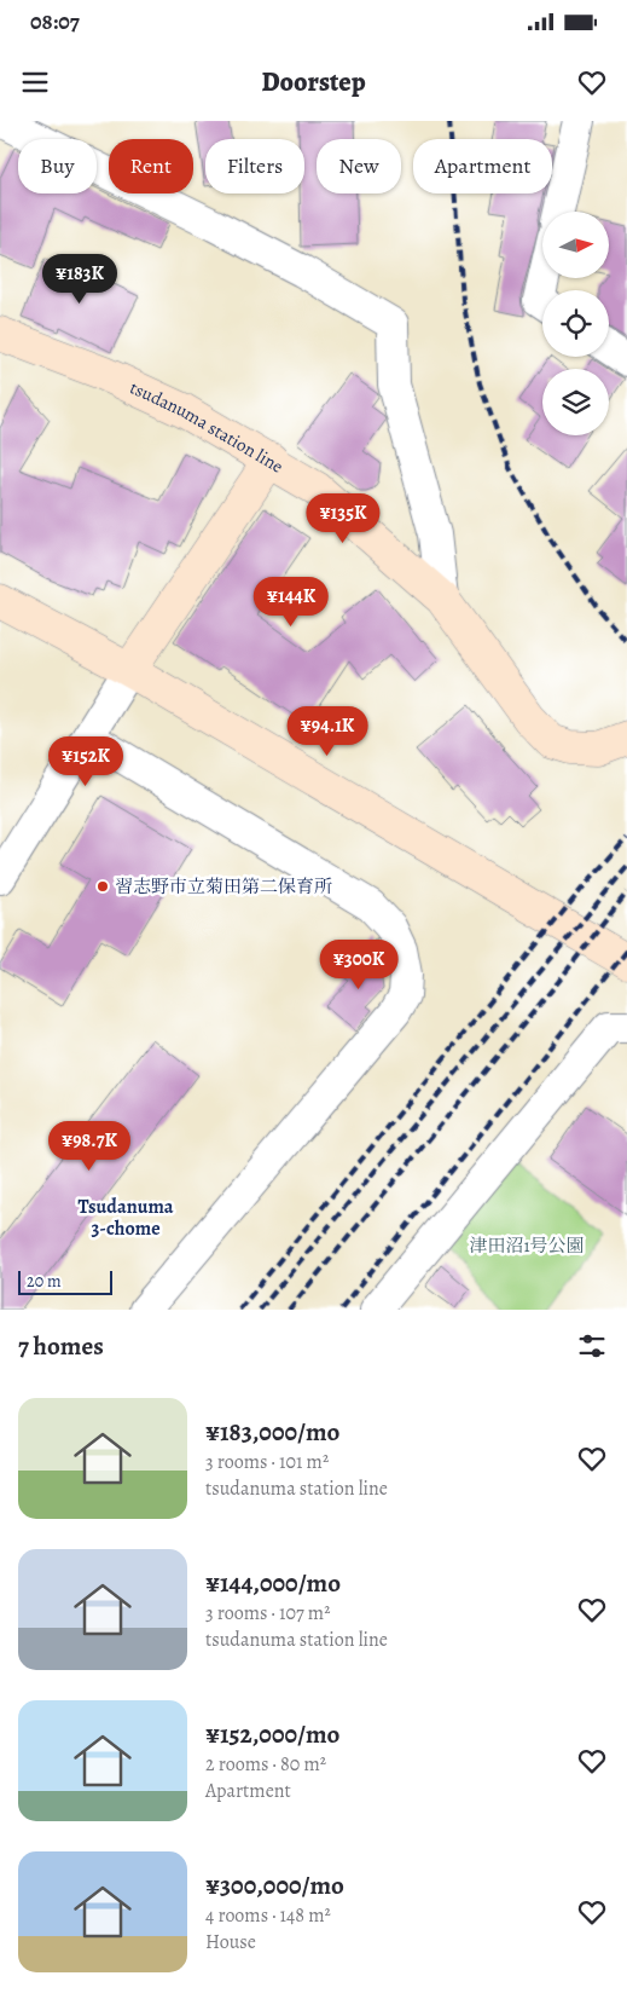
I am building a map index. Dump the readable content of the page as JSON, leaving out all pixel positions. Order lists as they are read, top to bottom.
{
  "streets": {
    "street": ["tsudanuma station line"]
  },
  "districts": ["Tsudanuma 3-chome"],
  "parks": ["津田沼1号公園"],
  "places": ["習志野市立菊田第二保育所"],
  "scale_bar": "20 m",
  "north": "right",
  "page": {
    "status": "08:07",
    "header": "Doorstep",
    "chip": [
      "Buy",
      "Rent",
      "Filters",
      "New",
      "Apartment"
    ],
    "price": [
      "¥183K",
      "¥135K",
      "¥144K",
      "¥94.1K",
      "¥152K",
      "¥300K",
      "¥98.7K"
    ],
    "scale": "20 m",
    "heading": "7 homes",
    "list": [
      {
        "name": "¥183,000/mo",
        "note": "3 rooms · 101 m² · tsudanuma station line"
      },
      {
        "name": "¥144,000/mo",
        "note": "3 rooms · 107 m² · tsudanuma station line"
      },
      {
        "name": "¥152,000/mo",
        "note": "2 rooms · 80 m² · Apartment"
      },
      {
        "name": "¥300,000/mo",
        "note": "4 rooms · 148 m² · House"
      }
    ]
  }
}
